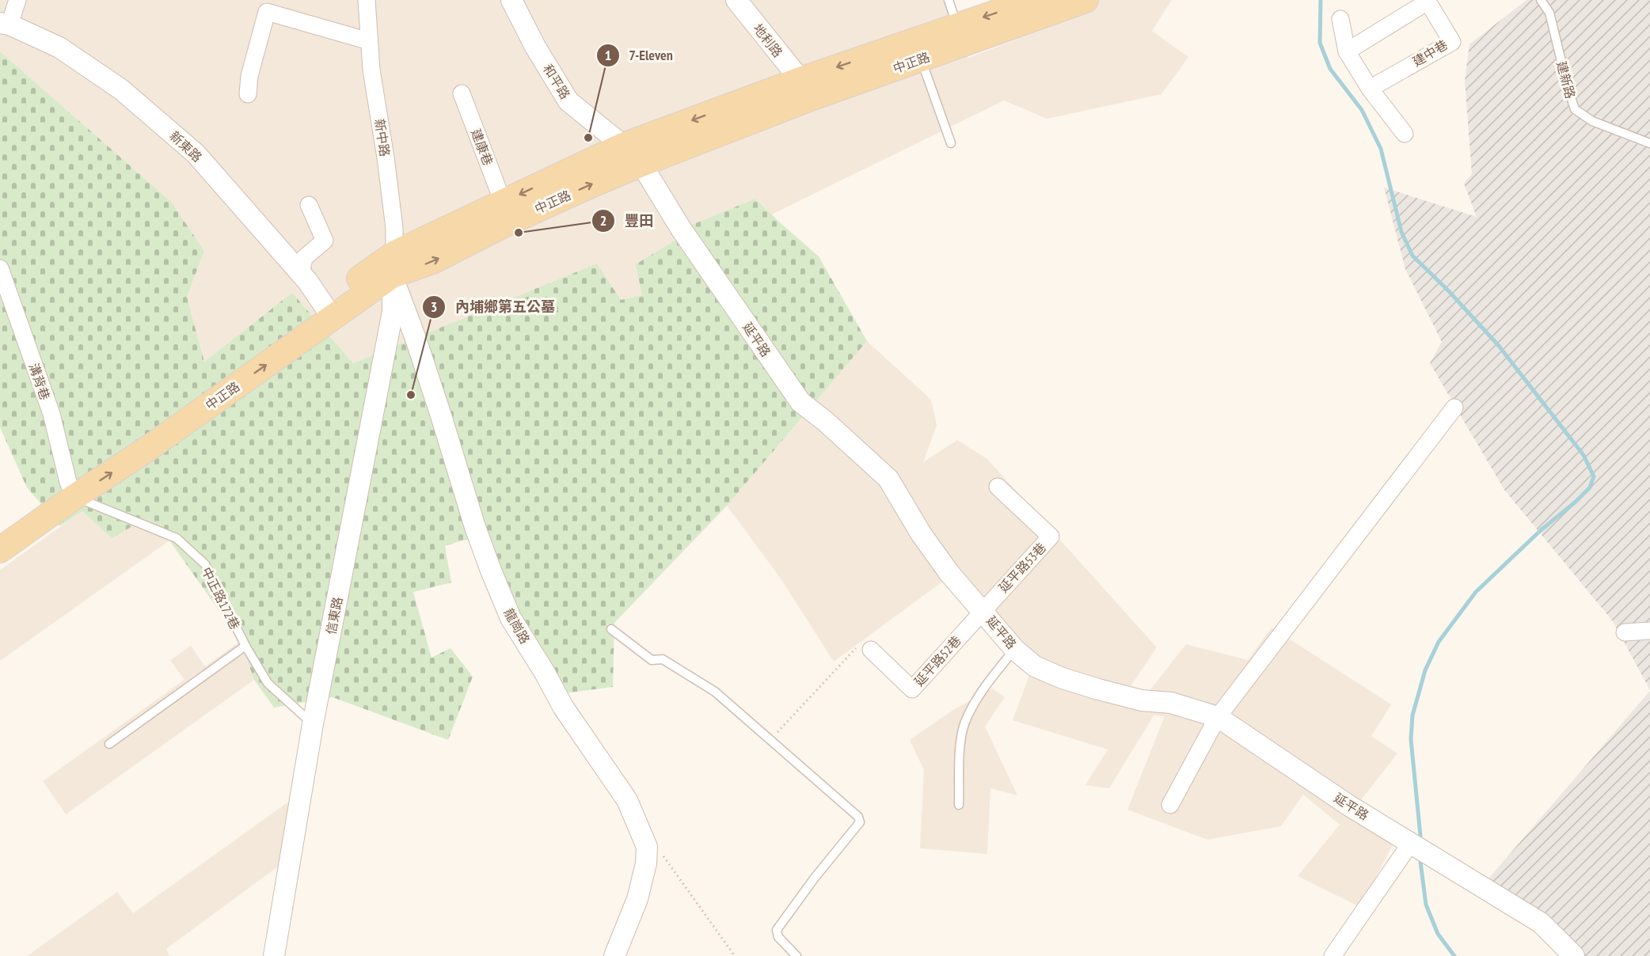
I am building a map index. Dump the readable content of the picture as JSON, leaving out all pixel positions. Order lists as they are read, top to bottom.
{
  "streets": {
    "main road": ["中正路"],
    "street": [
      "地利路",
      "建中巷",
      "和平路",
      "新中路",
      "新東路",
      "建康巷",
      "延平路",
      "溝背巷",
      "延平路53巷",
      "信東路",
      "龍崗路",
      "延平路52巷"
    ],
    "lane": ["建新路", "中正路172巷"]
  },
  "crossings": [
    ["地利路", "中正路"],
    ["中正路", "和平路"],
    ["中正路", "新中路"],
    ["中正路", "新東路"],
    ["中正路", "建康巷"],
    ["中正路", "延平路"],
    ["中正路", "溝背巷"],
    ["中正路", "中正路172巷"],
    ["中正路", "信東路"],
    ["中正路", "龍崗路"],
    ["和平路", "延平路"],
    ["新中路", "信東路"],
    ["新中路", "龍崗路"],
    ["延平路", "延平路53巷"],
    ["延平路", "延平路52巷"],
    ["溝背巷", "中正路172巷"],
    ["延平路53巷", "延平路52巷"],
    ["中正路172巷", "信東路"],
    ["信東路", "龍崗路"]
  ],
  "places": ["7-Eleven", "豐田", "內埔鄉第五公墓"]
}
